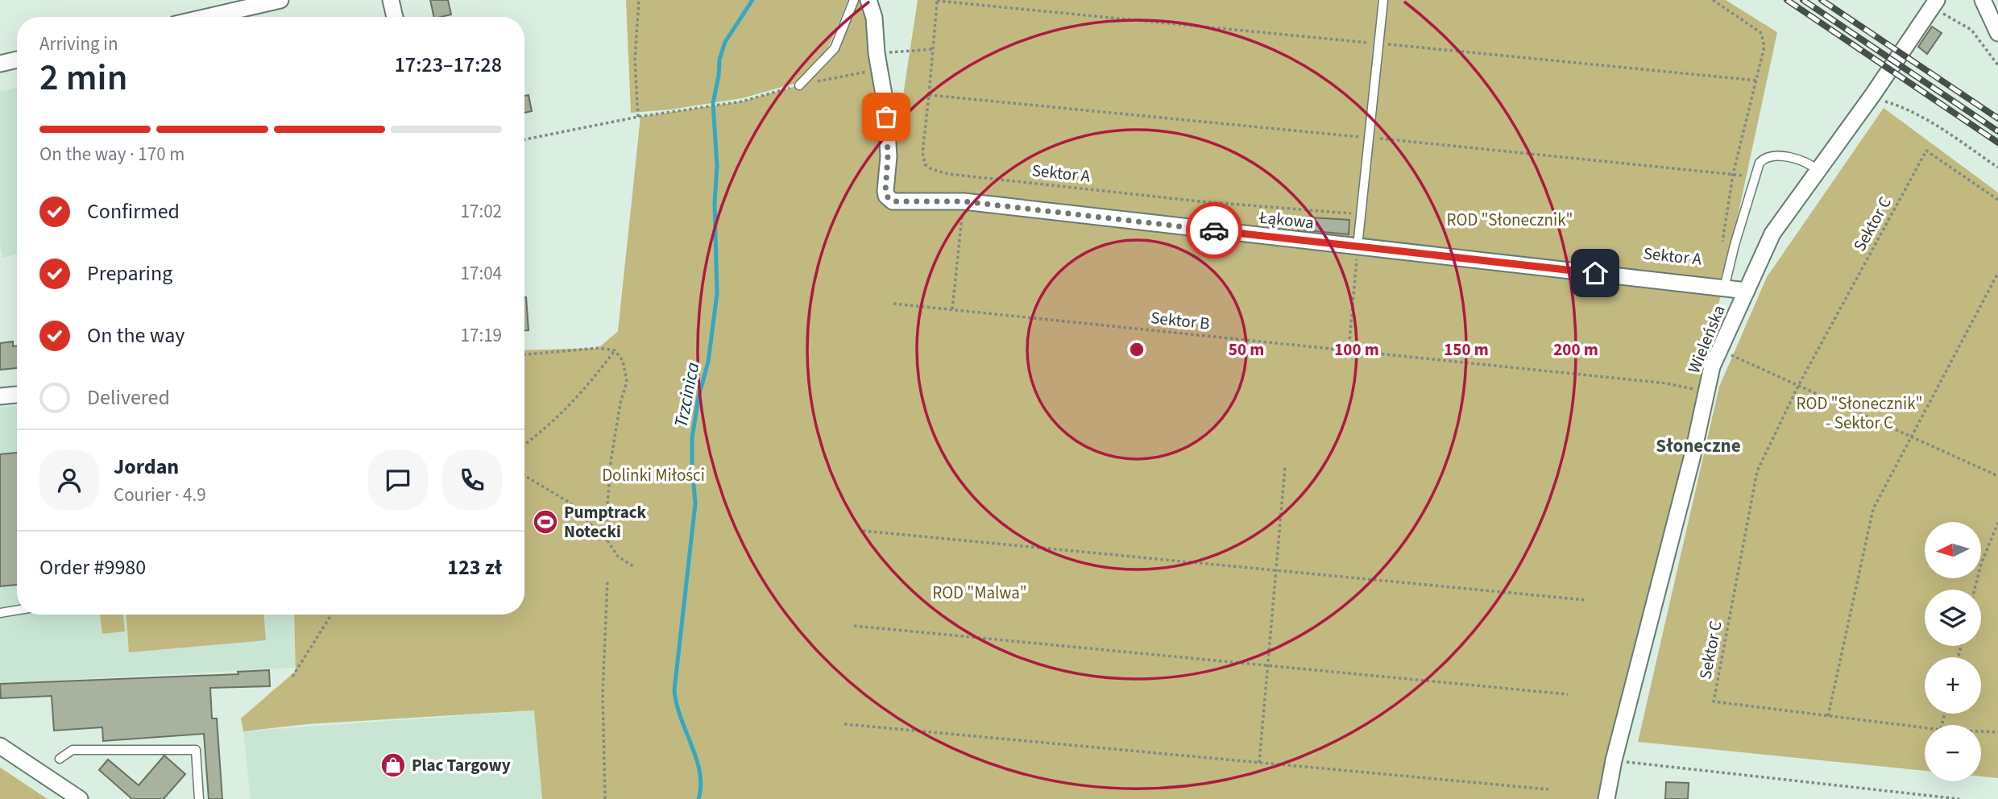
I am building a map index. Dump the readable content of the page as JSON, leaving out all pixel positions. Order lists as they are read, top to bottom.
{
  "streets": {
    "street": ["Łąkowa", "Wieleńska"],
    "path": ["Sektor A", "Sektor C", "Sektor B"]
  },
  "crossings": [
    ["Łąkowa", "Wieleńska"],
    ["Sektor B", "Wieleńska"]
  ],
  "districts": ["Słoneczne"],
  "water": ["Trzcinica"],
  "parks": [
    "ROD \"Słonecznik\"",
    "ROD \"Słonecznik\" - Sektor C",
    "Dolinki Miłości",
    "ROD \"Malwa\""
  ],
  "places": {
    "sports": ["Pumptrack Notecki"],
    "shop": ["Plac Targowy"]
  },
  "north": "left",
  "page": {
    "heading": ["2 min", "Arriving in", "17:23–17:28"],
    "panel": [
      "Jordan",
      "Courier · 4.9",
      "Order #9980",
      "123 zł"
    ],
    "bar": "On the way · 170 m",
    "list": [
      ["Confirmed", "17:02"],
      ["Preparing", "17:04"],
      ["On the way", "17:19"],
      "Delivered"
    ],
    "map_buttons": ["+", "−"]
  },
  "rings": [
    "50 m",
    "100 m",
    "150 m",
    "200 m"
  ]
}
